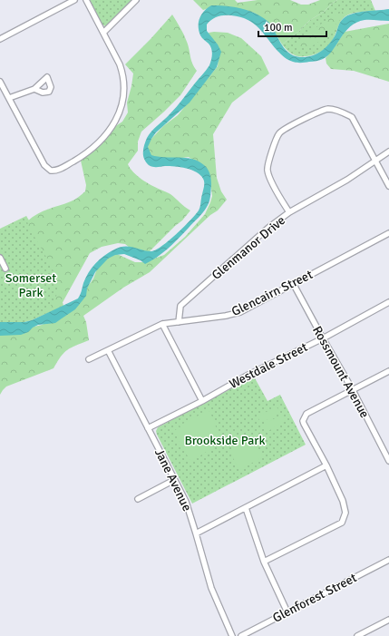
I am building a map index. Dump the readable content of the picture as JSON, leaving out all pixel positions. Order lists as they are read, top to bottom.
{
  "streets": {
    "street": [
      "Glenmanor Drive",
      "Glencairn Street",
      "Westdale Street",
      "Rossmount Avenue",
      "Jane Avenue",
      "Glenforest Street"
    ]
  },
  "crossings": [
    ["Glenmanor Drive", "Glencairn Street"],
    ["Glencairn Street", "Rossmount Avenue"],
    ["Glencairn Street", "Jane Avenue"],
    ["Westdale Street", "Rossmount Avenue"],
    ["Westdale Street", "Jane Avenue"]
  ],
  "parks": ["Somerset Park", "Brookside Park"],
  "scale_bar": "100 m"
}
